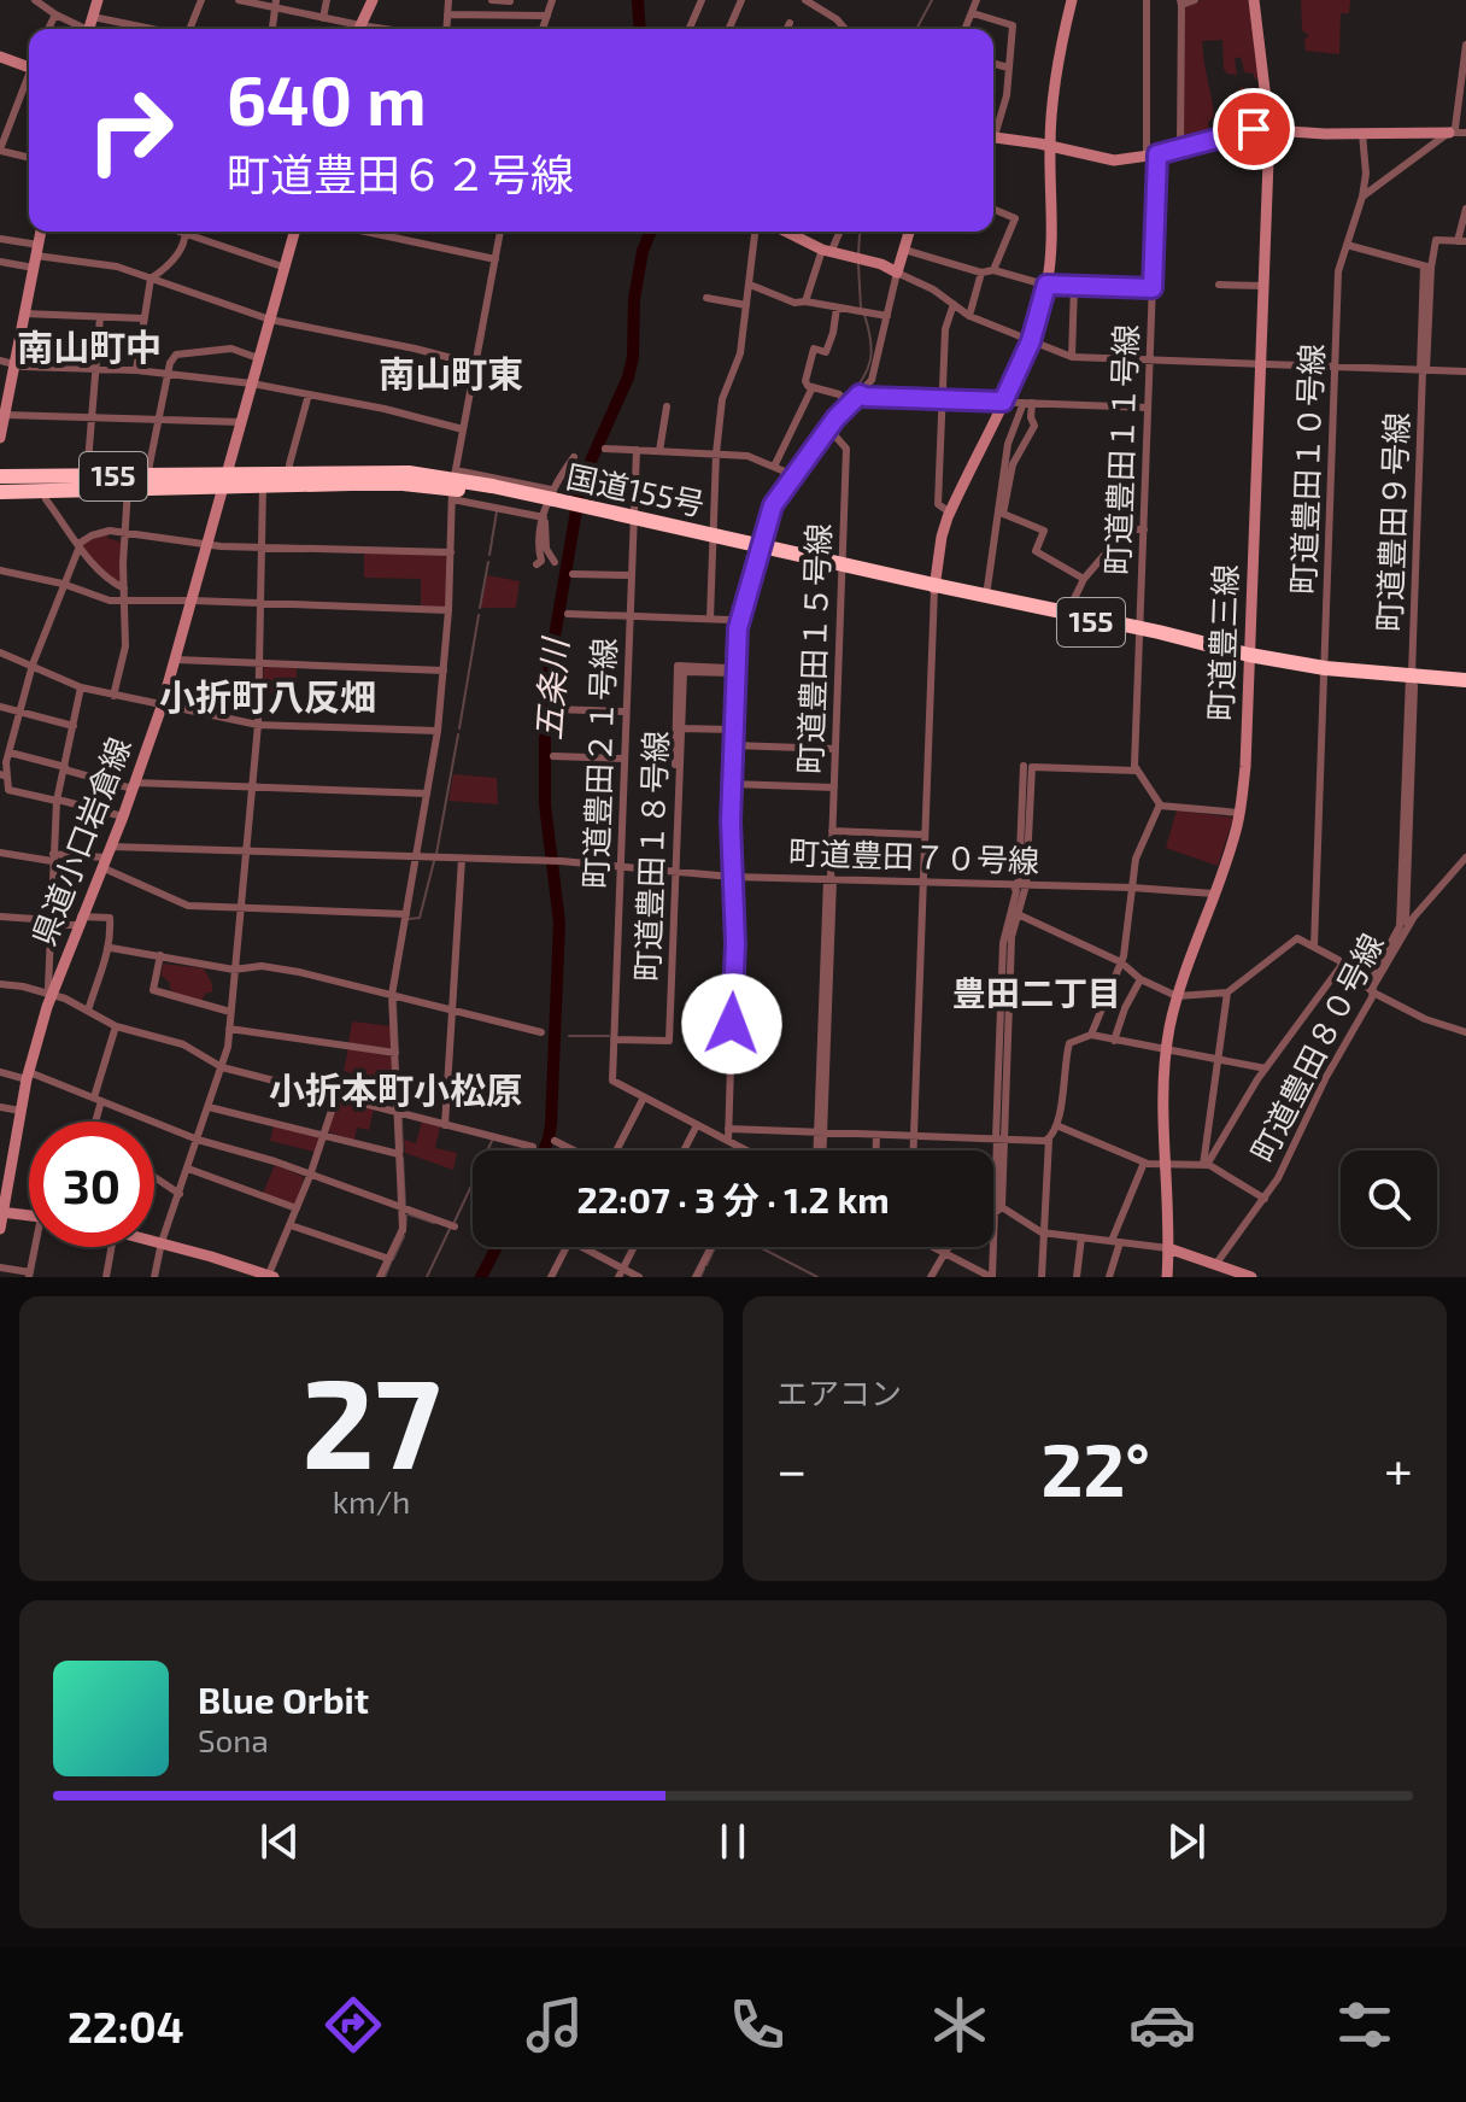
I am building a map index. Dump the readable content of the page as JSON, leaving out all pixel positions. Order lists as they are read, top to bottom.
{
  "streets": {
    "highway": ["155", "国道155号"],
    "street": [
      "町道豊田１１号線",
      "町道豊田１０号線",
      "町道豊田９号線",
      "町道豊三線",
      "町道豊田１５号線",
      "町道豊田２１号線",
      "県道小口岩倉線",
      "町道豊田１８号線",
      "町道豊田７０号線",
      "町道豊田８０号線"
    ]
  },
  "crossings": [
    ["町道豊田１１号線", "国道155号"],
    ["町道豊田１０号線", "国道155号"],
    ["国道155号", "町道豊田９号線"],
    ["国道155号", "町道豊三線"],
    ["国道155号", "町道豊田１５号線"],
    ["国道155号", "町道豊田２１号線"],
    ["国道155号", "県道小口岩倉線"],
    ["町道豊三線", "町道豊田７０号線"],
    ["町道豊田１５号線", "町道豊田７０号線"],
    ["町道豊田２１号線", "町道豊田１８号線"],
    ["町道豊田２１号線", "町道豊田７０号線"],
    ["県道小口岩倉線", "町道豊田７０号線"],
    ["町道豊田１８号線", "町道豊田７０号線"]
  ],
  "districts": [
    "南山町中",
    "南山町東",
    "小折町八反畑",
    "豊田二丁目",
    "小折本町小松原"
  ],
  "water": ["五条川"],
  "page": {
    "turn": ["640 m", "町道豊田６２号線"],
    "limit": "30",
    "trip": "22:07 · 3 分 · 1.2 km",
    "tile": [
      ["27", "km/h"],
      "エアコン"
    ],
    "heat": ["−", "22°", "+"],
    "song": ["Blue Orbit", "Sona"],
    "tabs": "22:04"
  }
}
